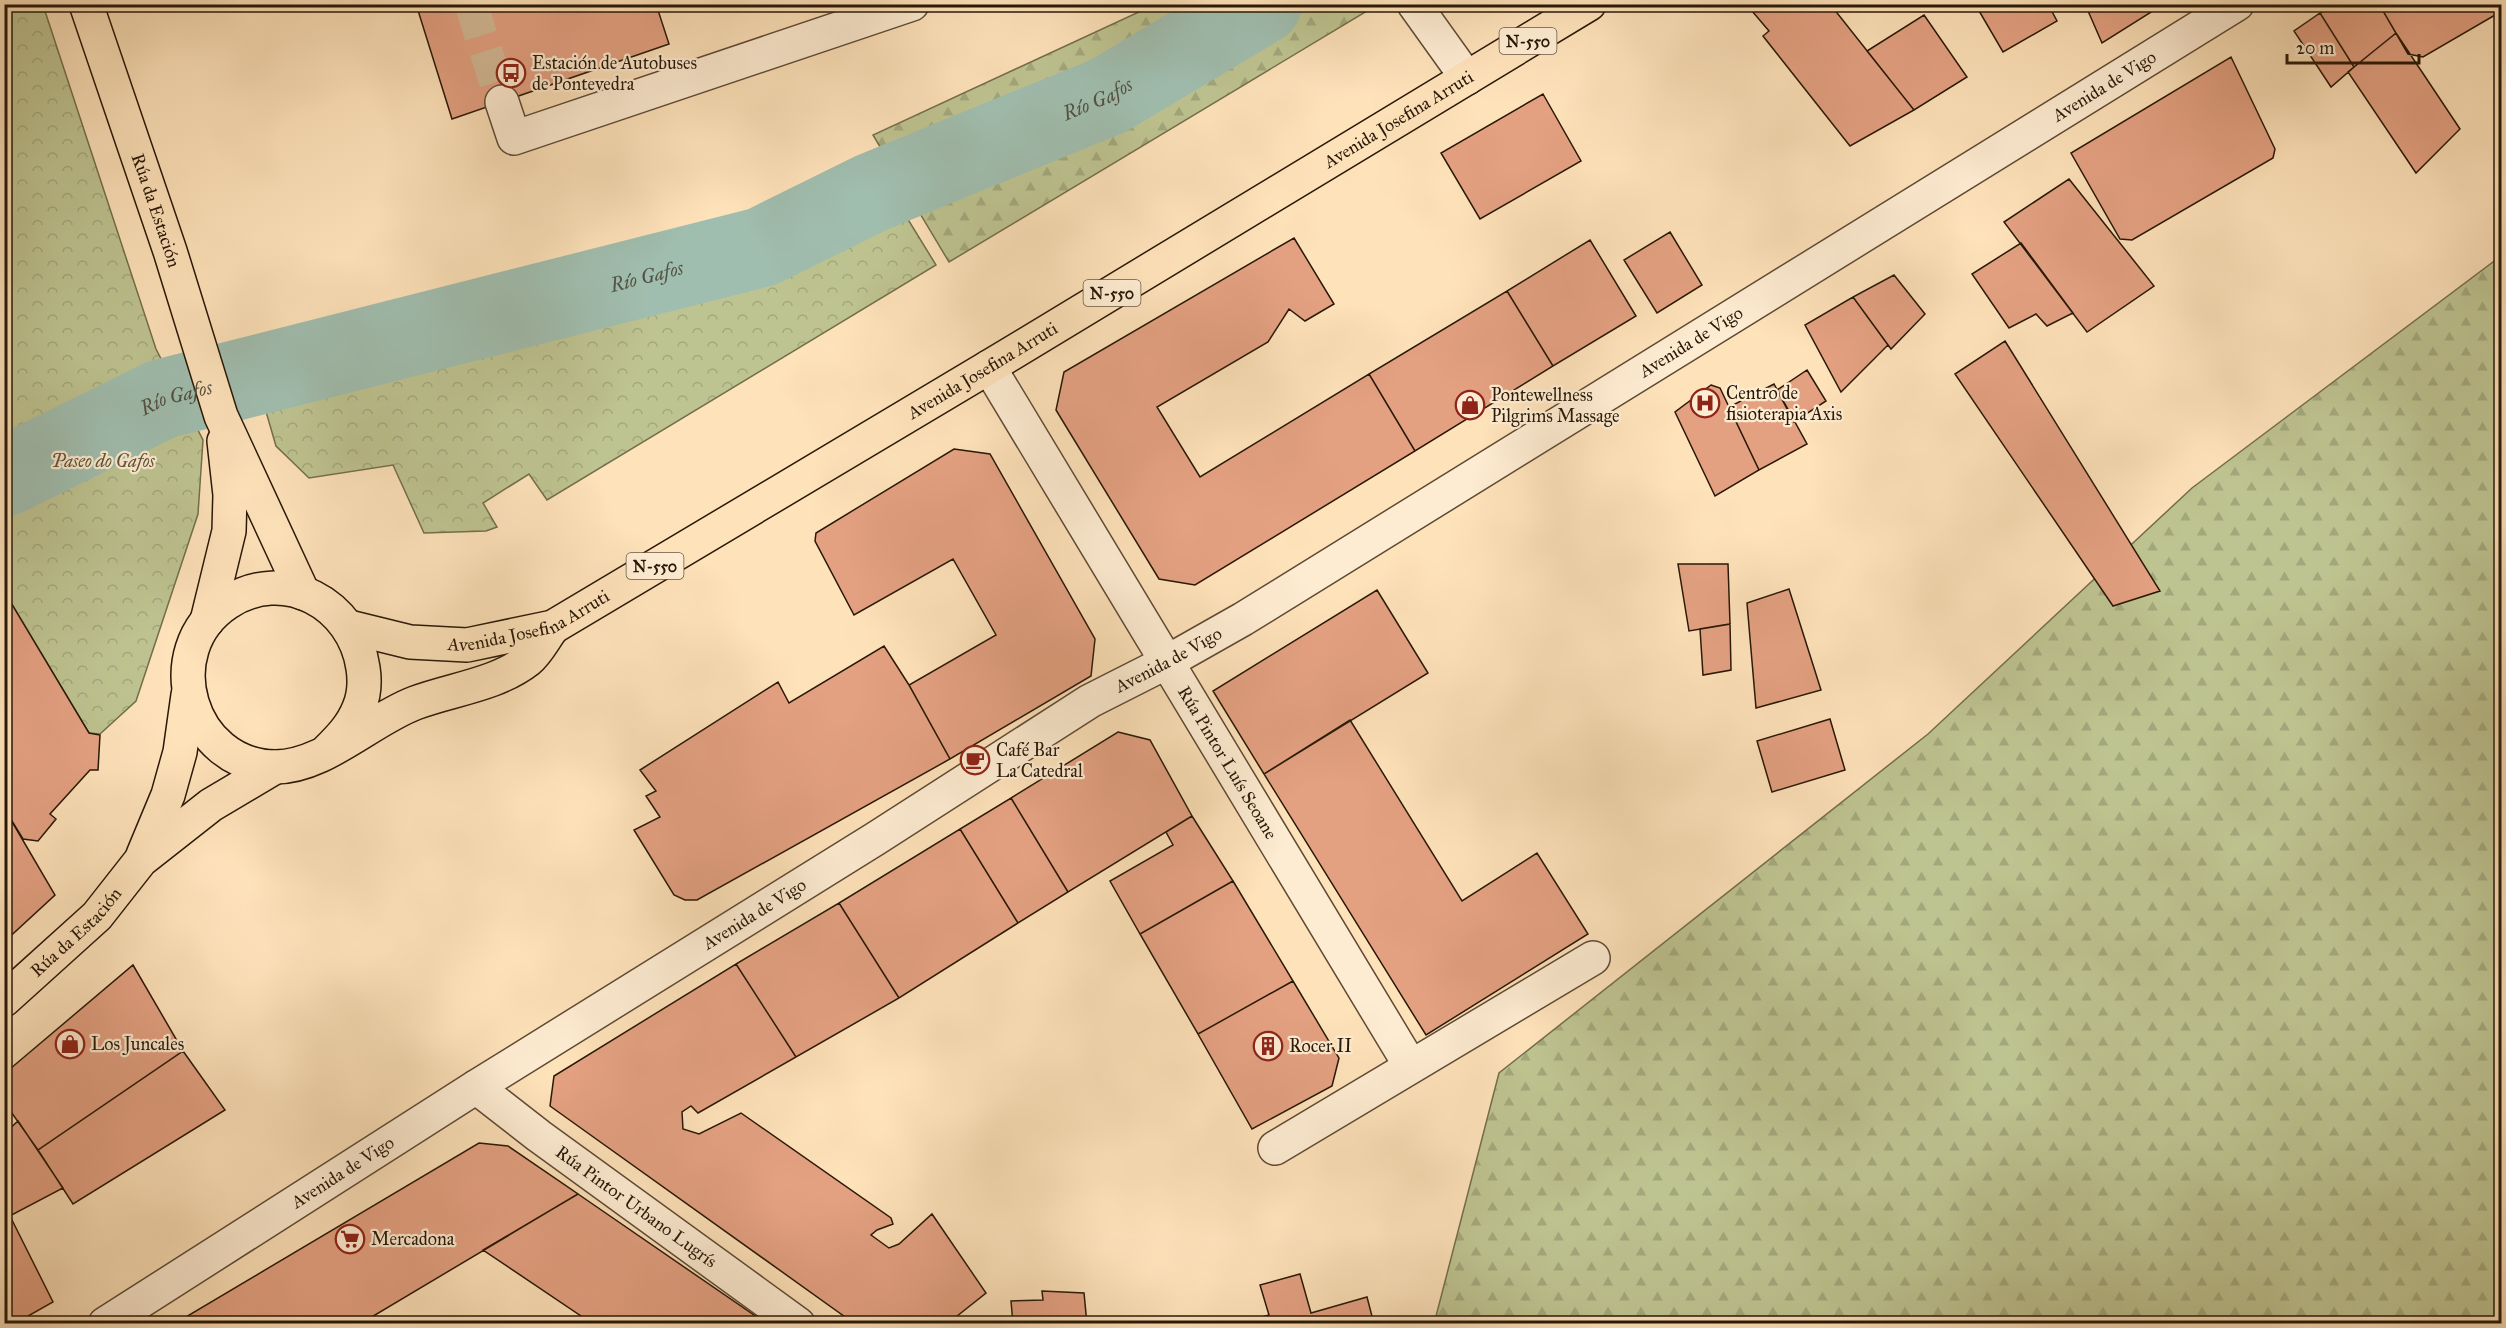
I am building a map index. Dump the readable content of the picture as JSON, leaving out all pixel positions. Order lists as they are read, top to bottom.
{
  "streets": {
    "main road": ["N-550", "Avenida Josefina Arruti", "Rúa da Estación"],
    "street": ["Avenida de Vigo", "Rúa Pintor Luís Seoane", "Rúa Pintor Urbano Lugrís"]
  },
  "crossings": [
    ["Avenida de Vigo", "Rúa Pintor Luís Seoane"],
    ["Avenida de Vigo", "Rúa Pintor Urbano Lugrís"],
    ["Avenida Josefina Arruti", "Rúa da Estación"],
    ["Avenida Josefina Arruti", "Rúa Pintor Luís Seoane"]
  ],
  "water": ["Río Gafos"],
  "parks": ["Paseo do Gafos"],
  "places": {
    "bus stop": ["Estación de Autobuses de Pontevedra"],
    "hospital": ["Centro de fisioterapia Axis"],
    "shop": ["Pontewellness Pilgrims Massage", "Los Juncales"],
    "cafe": ["Café Bar La Catedral"],
    "building": ["Rocer II"],
    "supermarket": ["Mercadona"]
  },
  "scale_bar": "20 m"
}
